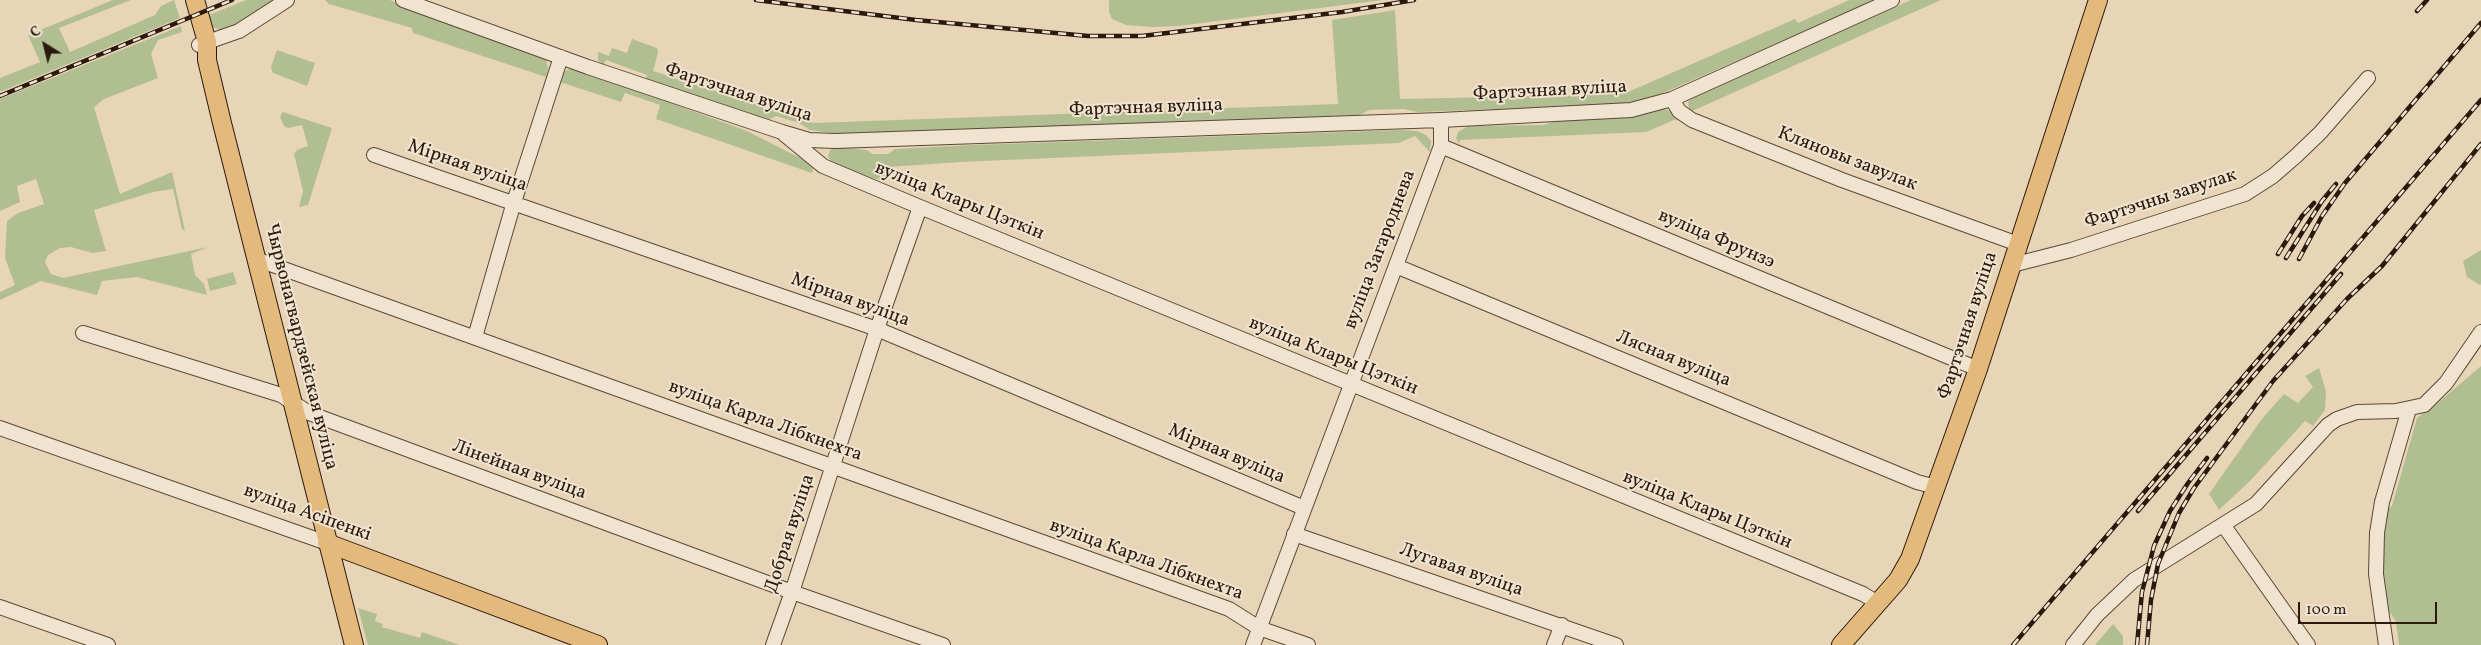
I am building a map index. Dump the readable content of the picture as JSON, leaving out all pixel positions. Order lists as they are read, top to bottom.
{
  "streets": {
    "main road": ["Фартэчная вуліца", "Чырвонагвардзейская вуліца", "вуліца Асіпенкі"],
    "street": [
      "Кляновы завулак",
      "Мірная вуліца",
      "Фартэчны завулак",
      "вуліца Клары Цэткін",
      "вуліца Фрунзэ",
      "вуліца Загароднева",
      "Лясная вуліца",
      "вуліца Карла Лібкнехта",
      "Лінейная вуліца",
      "Добрая вуліца",
      "Лугавая вуліца"
    ]
  },
  "crossings": [
    ["Фартэчная вуліца", "Кляновы завулак"],
    ["Фартэчная вуліца", "Фартэчны завулак"],
    ["Фартэчная вуліца", "вуліца Клары Цэткін"],
    ["Фартэчная вуліца", "вуліца Фрунзэ"],
    ["Фартэчная вуліца", "вуліца Загароднева"],
    ["Фартэчная вуліца", "Лясная вуліца"],
    ["Мірная вуліца", "вуліца Загароднева"],
    ["Мірная вуліца", "Добрая вуліца"],
    ["вуліца Клары Цэткін", "вуліца Загароднева"],
    ["вуліца Клары Цэткін", "Добрая вуліца"],
    ["вуліца Фрунзэ", "вуліца Загароднева"],
    ["вуліца Загароднева", "Лясная вуліца"],
    ["вуліца Загароднева", "вуліца Карла Лібкнехта"],
    ["вуліца Загароднева", "Лугавая вуліца"],
    ["Чырвонагвардзейская вуліца", "вуліца Карла Лібкнехта"],
    ["Чырвонагвардзейская вуліца", "Лінейная вуліца"],
    ["Чырвонагвардзейская вуліца", "вуліца Асіпенкі"],
    ["вуліца Карла Лібкнехта", "Добрая вуліца"],
    ["Лінейная вуліца", "Добрая вуліца"]
  ],
  "scale_bar": "100 m",
  "north": "top left"
}
